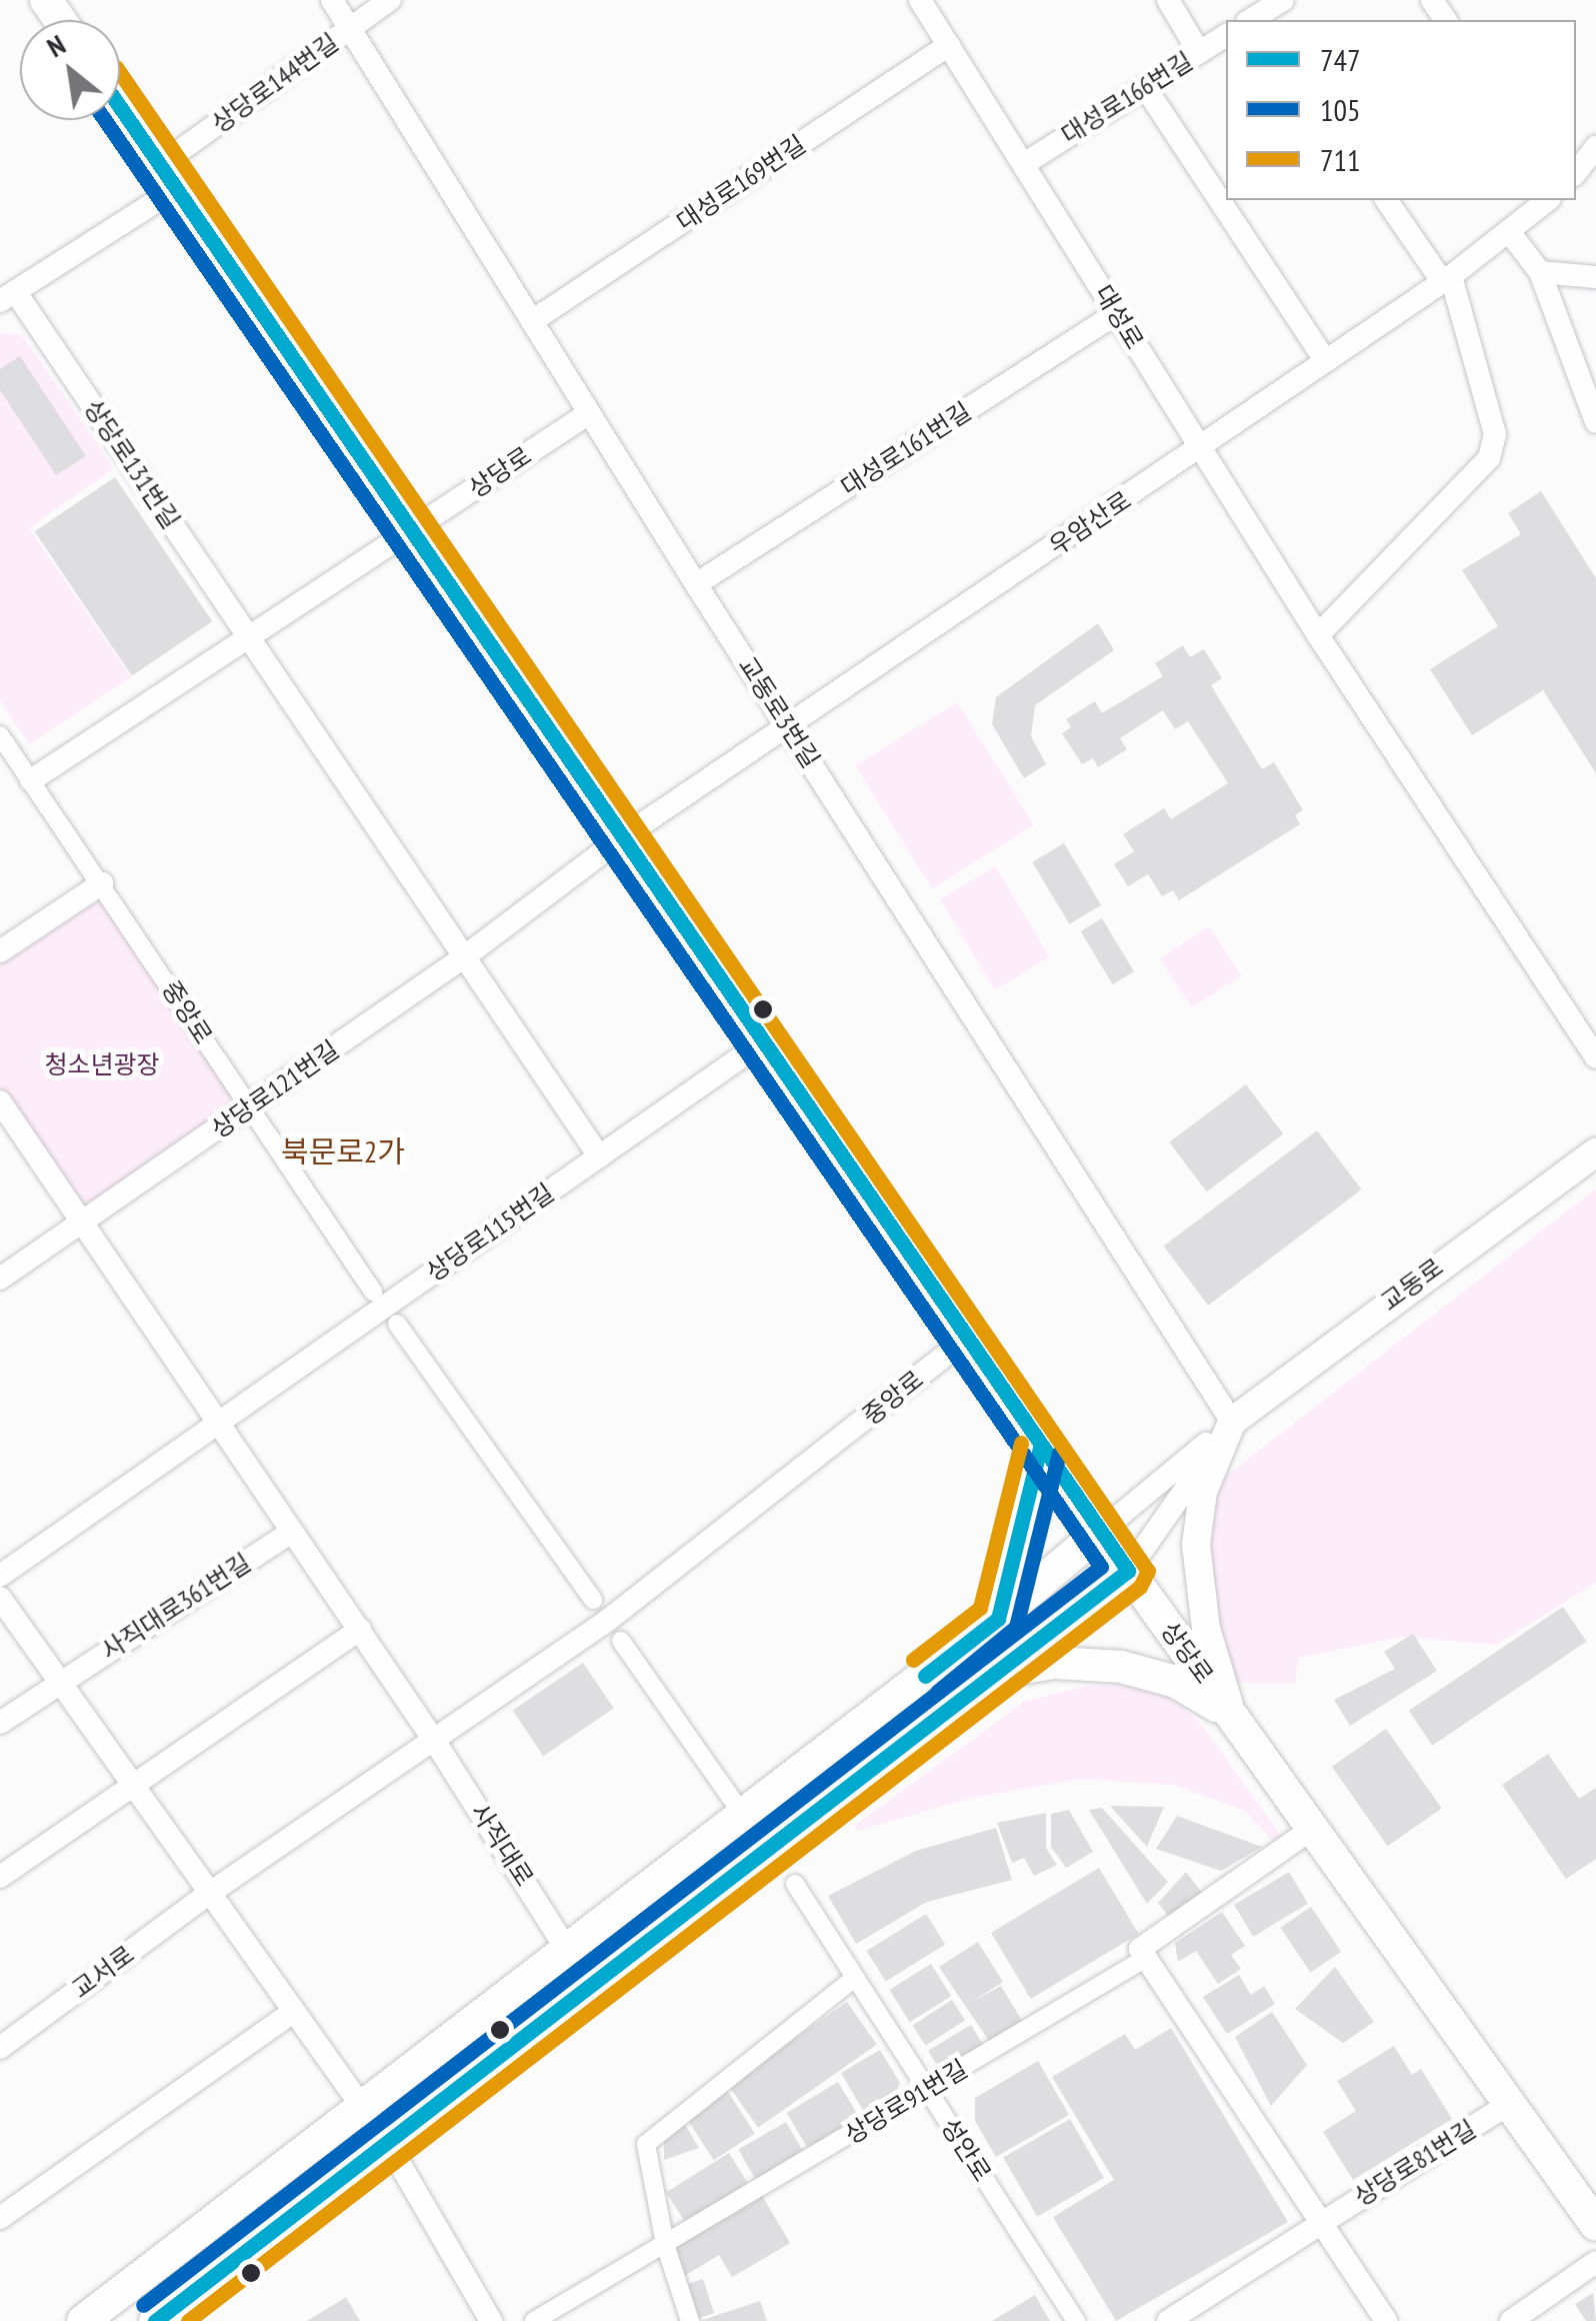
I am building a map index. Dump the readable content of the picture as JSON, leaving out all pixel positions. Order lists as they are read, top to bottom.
{
  "streets": {
    "main road": ["상당로"],
    "street": [
      "상당로144번길",
      "대성로166번길",
      "대성로169번길",
      "대성로",
      "대성로161번길",
      "상당로131번길",
      "우암산로",
      "교동로3번길",
      "중앙로",
      "상당로121번길",
      "상당로115번길",
      "교동로",
      "사직대로361번길",
      "사직대로",
      "교서로",
      "상당로91번길",
      "성안로",
      "상당로81번길"
    ]
  },
  "crossings": [
    ["상당로144번길", "상당로131번길"],
    ["상당로144번길", "상당로"],
    ["상당로144번길", "교동로3번길"],
    ["대성로166번길", "대성로"],
    ["대성로169번길", "대성로"],
    ["대성로169번길", "교동로3번길"],
    ["대성로", "대성로161번길"],
    ["대성로", "우암산로"],
    ["대성로161번길", "교동로3번길"],
    ["상당로131번길", "상당로121번길"],
    ["상당로", "우암산로"],
    ["상당로", "교동로3번길"],
    ["상당로", "중앙로"],
    ["상당로", "상당로121번길"],
    ["상당로", "상당로115번길"],
    ["상당로", "교동로"],
    ["상당로", "상당로91번길"],
    ["상당로", "상당로81번길"],
    ["우암산로", "교동로3번길"],
    ["우암산로", "상당로121번길"],
    ["교동로3번길", "교동로"],
    ["중앙로", "상당로121번길"],
    ["중앙로", "사직대로"],
    ["상당로91번길", "성안로"]
  ],
  "districts": ["북문로2가"],
  "parks": ["청소년광장"],
  "lines": ["transit line 711", "transit line 747", "transit line 105"],
  "legend": ["747", "105", "711"],
  "north": "top left"
}
